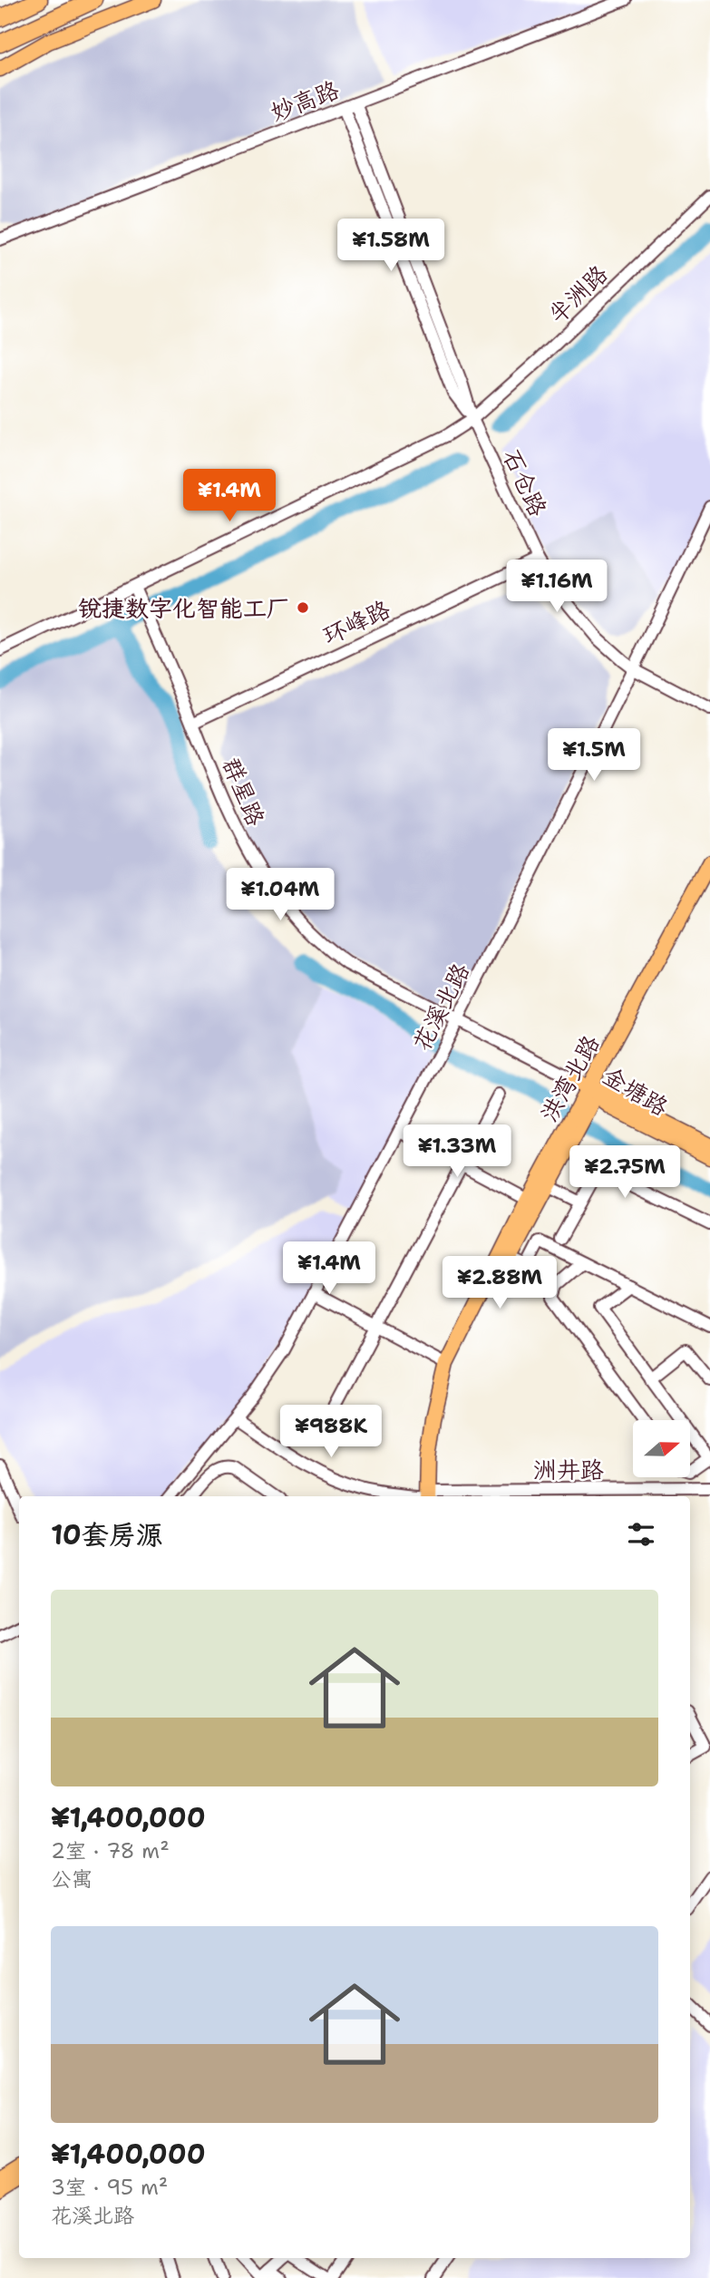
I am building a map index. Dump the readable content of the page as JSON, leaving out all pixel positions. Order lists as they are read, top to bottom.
{
  "streets": {
    "main road": ["洪湾北路", "金塘路"],
    "street": [
      "妙高路",
      "半洲路",
      "石仓路",
      "环峰路",
      "群星路",
      "花溪北路",
      "洲井路"
    ]
  },
  "crossings": [
    ["妙高路", "石仓路"],
    ["半洲路", "石仓路"],
    ["半洲路", "群星路"],
    ["石仓路", "环峰路"],
    ["石仓路", "花溪北路"],
    ["环峰路", "群星路"],
    ["群星路", "花溪北路"],
    ["群星路", "金塘路"],
    ["花溪北路", "洲井路"],
    ["洪湾北路", "金塘路"],
    ["洪湾北路", "洲井路"]
  ],
  "places": ["锐捷数字化智能工厂"],
  "north": "right",
  "page": {
    "price": [
      "¥1.58M",
      "¥1.4M",
      "¥1.16M",
      "¥1.5M",
      "¥1.04M",
      "¥1.33M",
      "¥2.75M",
      "¥1.4M",
      "¥2.88M",
      "¥988K"
    ],
    "heading": "10套房源",
    "list": [
      {
        "name": "¥1,400,000",
        "note": "2室 · 78 m² · 公寓"
      },
      {
        "name": "¥1,400,000",
        "note": "3室 · 95 m² · 花溪北路"
      }
    ]
  }
}
